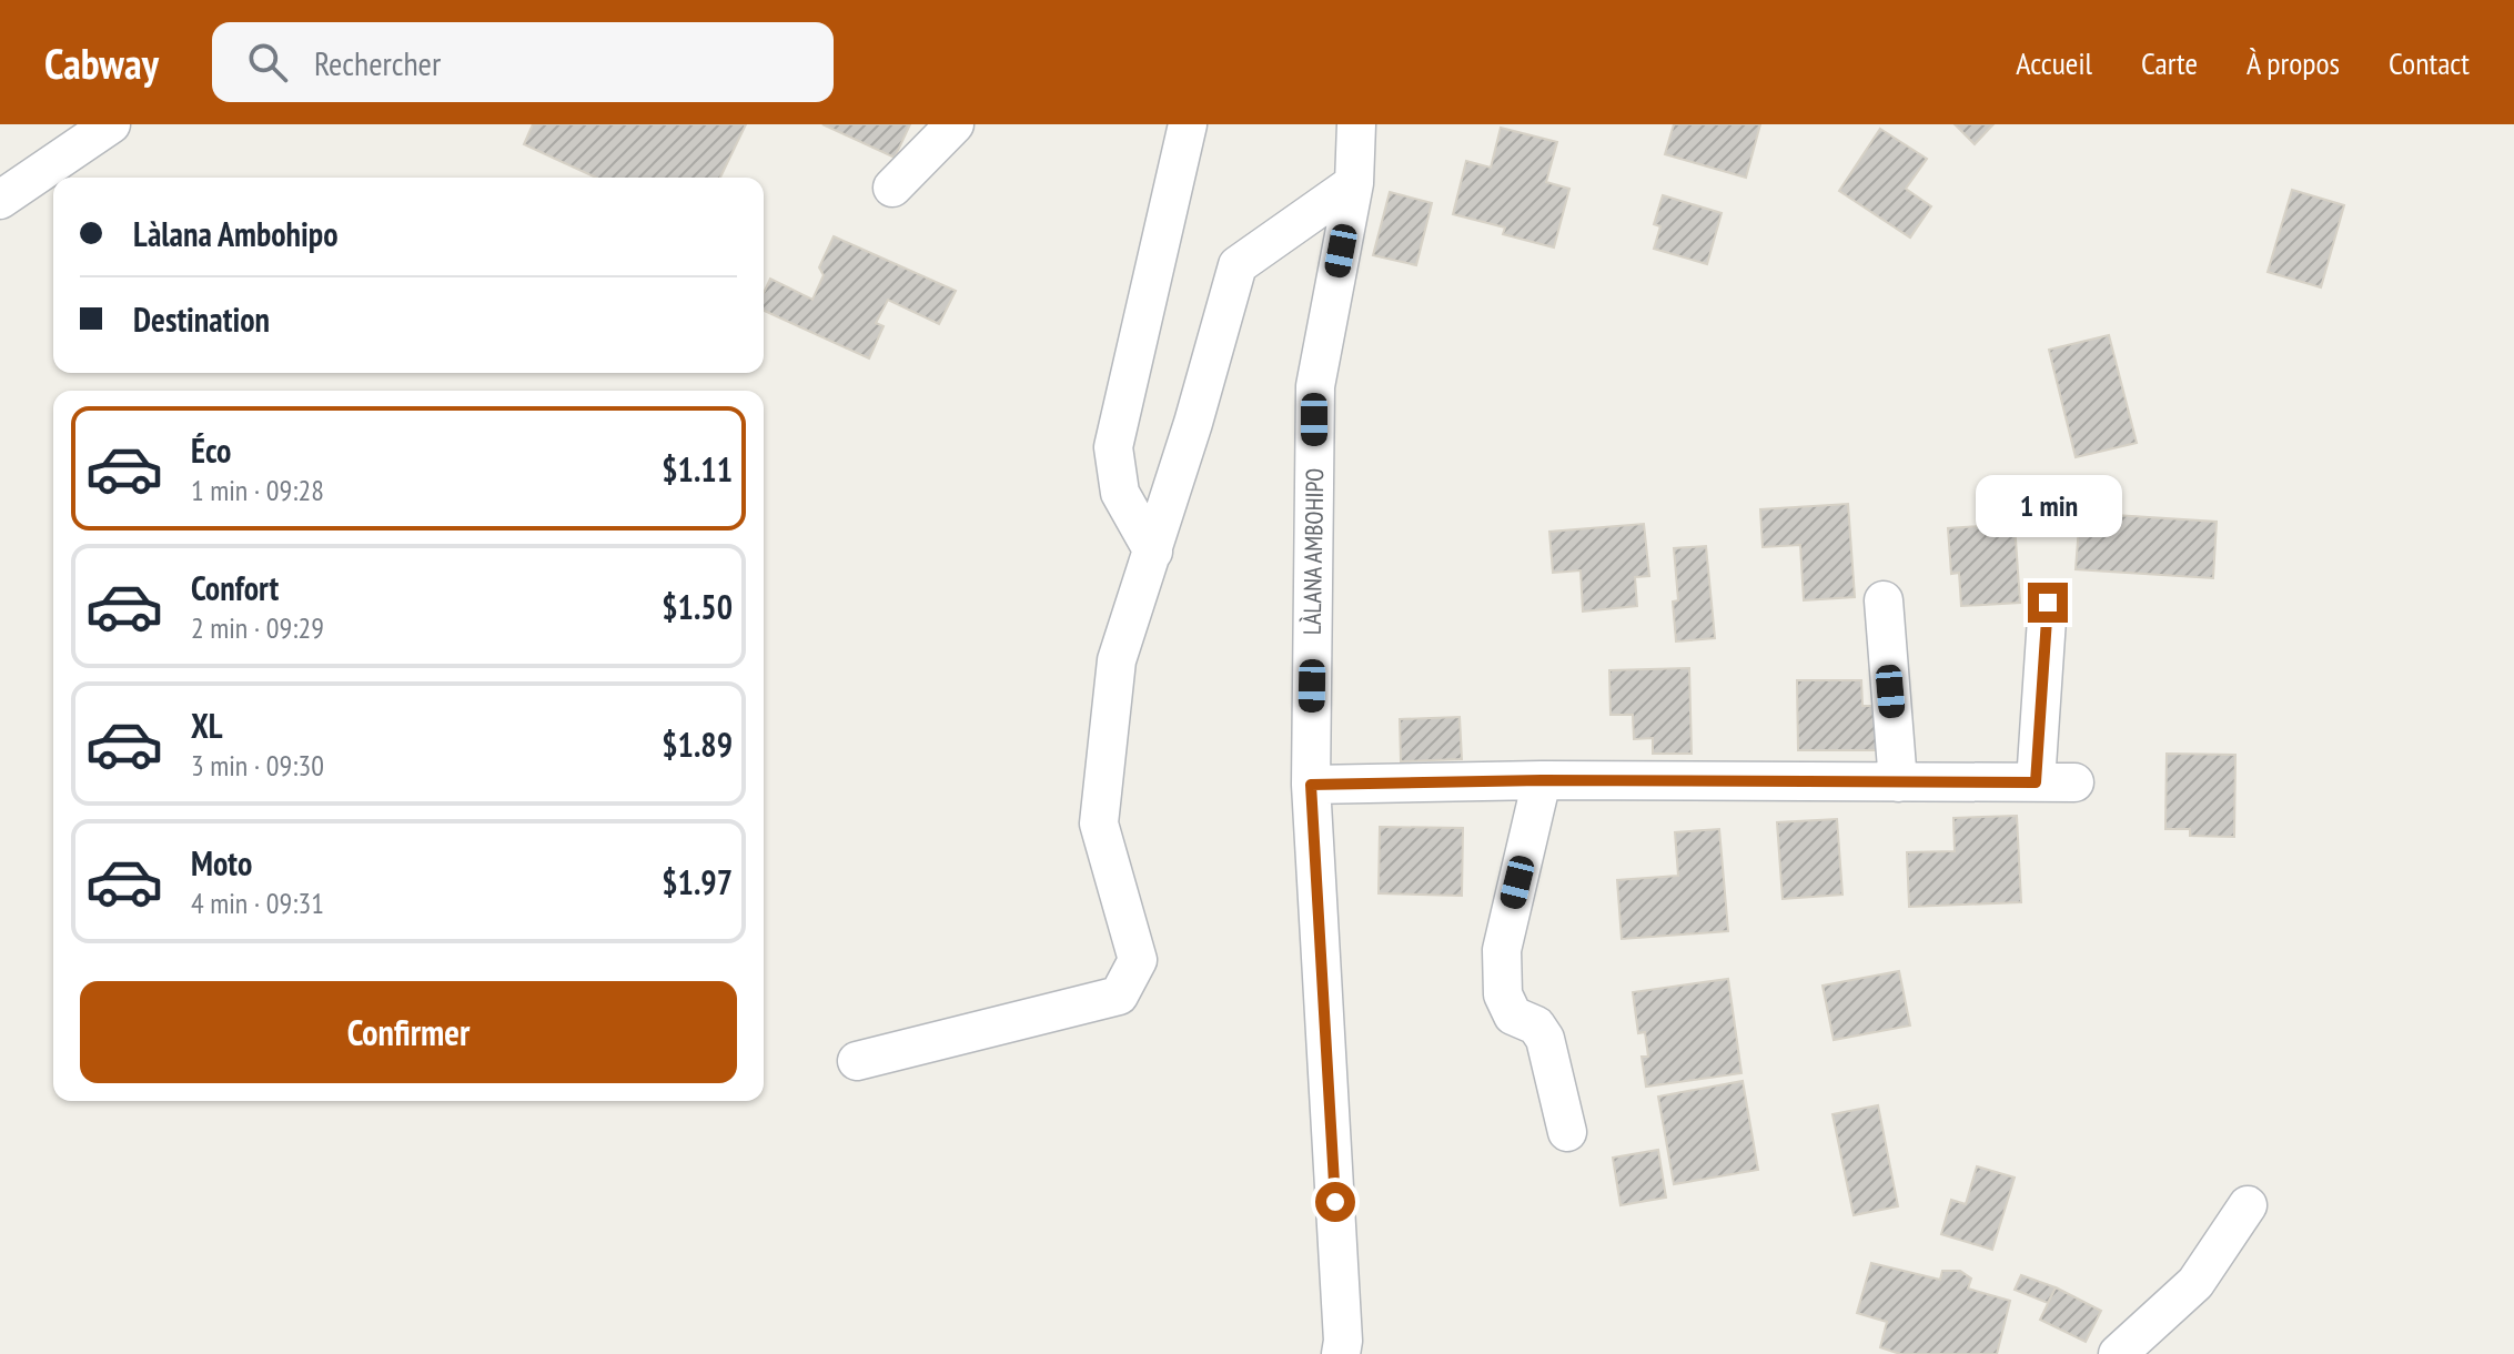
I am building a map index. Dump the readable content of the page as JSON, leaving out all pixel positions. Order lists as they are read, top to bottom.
{
  "streets": {
    "street": ["LÀLANA AMBOHIPO"]
  },
  "page": {
    "header": "Cabway",
    "search": "Rechercher",
    "nav": [
      "Accueil",
      "Carte",
      "À propos",
      "Contact"
    ],
    "banner": ["Làlana Ambohipo", "Destination"],
    "list": [
      {
        "name": "Éco",
        "note": "1 min · 09:28",
        "value": "$1.11"
      },
      {
        "name": "Confort",
        "note": "2 min · 09:29",
        "value": "$1.50"
      },
      {
        "name": "XL",
        "note": "3 min · 09:30",
        "value": "$1.89"
      },
      {
        "name": "Moto",
        "note": "4 min · 09:31",
        "value": "$1.97"
      }
    ],
    "bubble": "1 min",
    "buttons": "Confirmer"
  }
}
